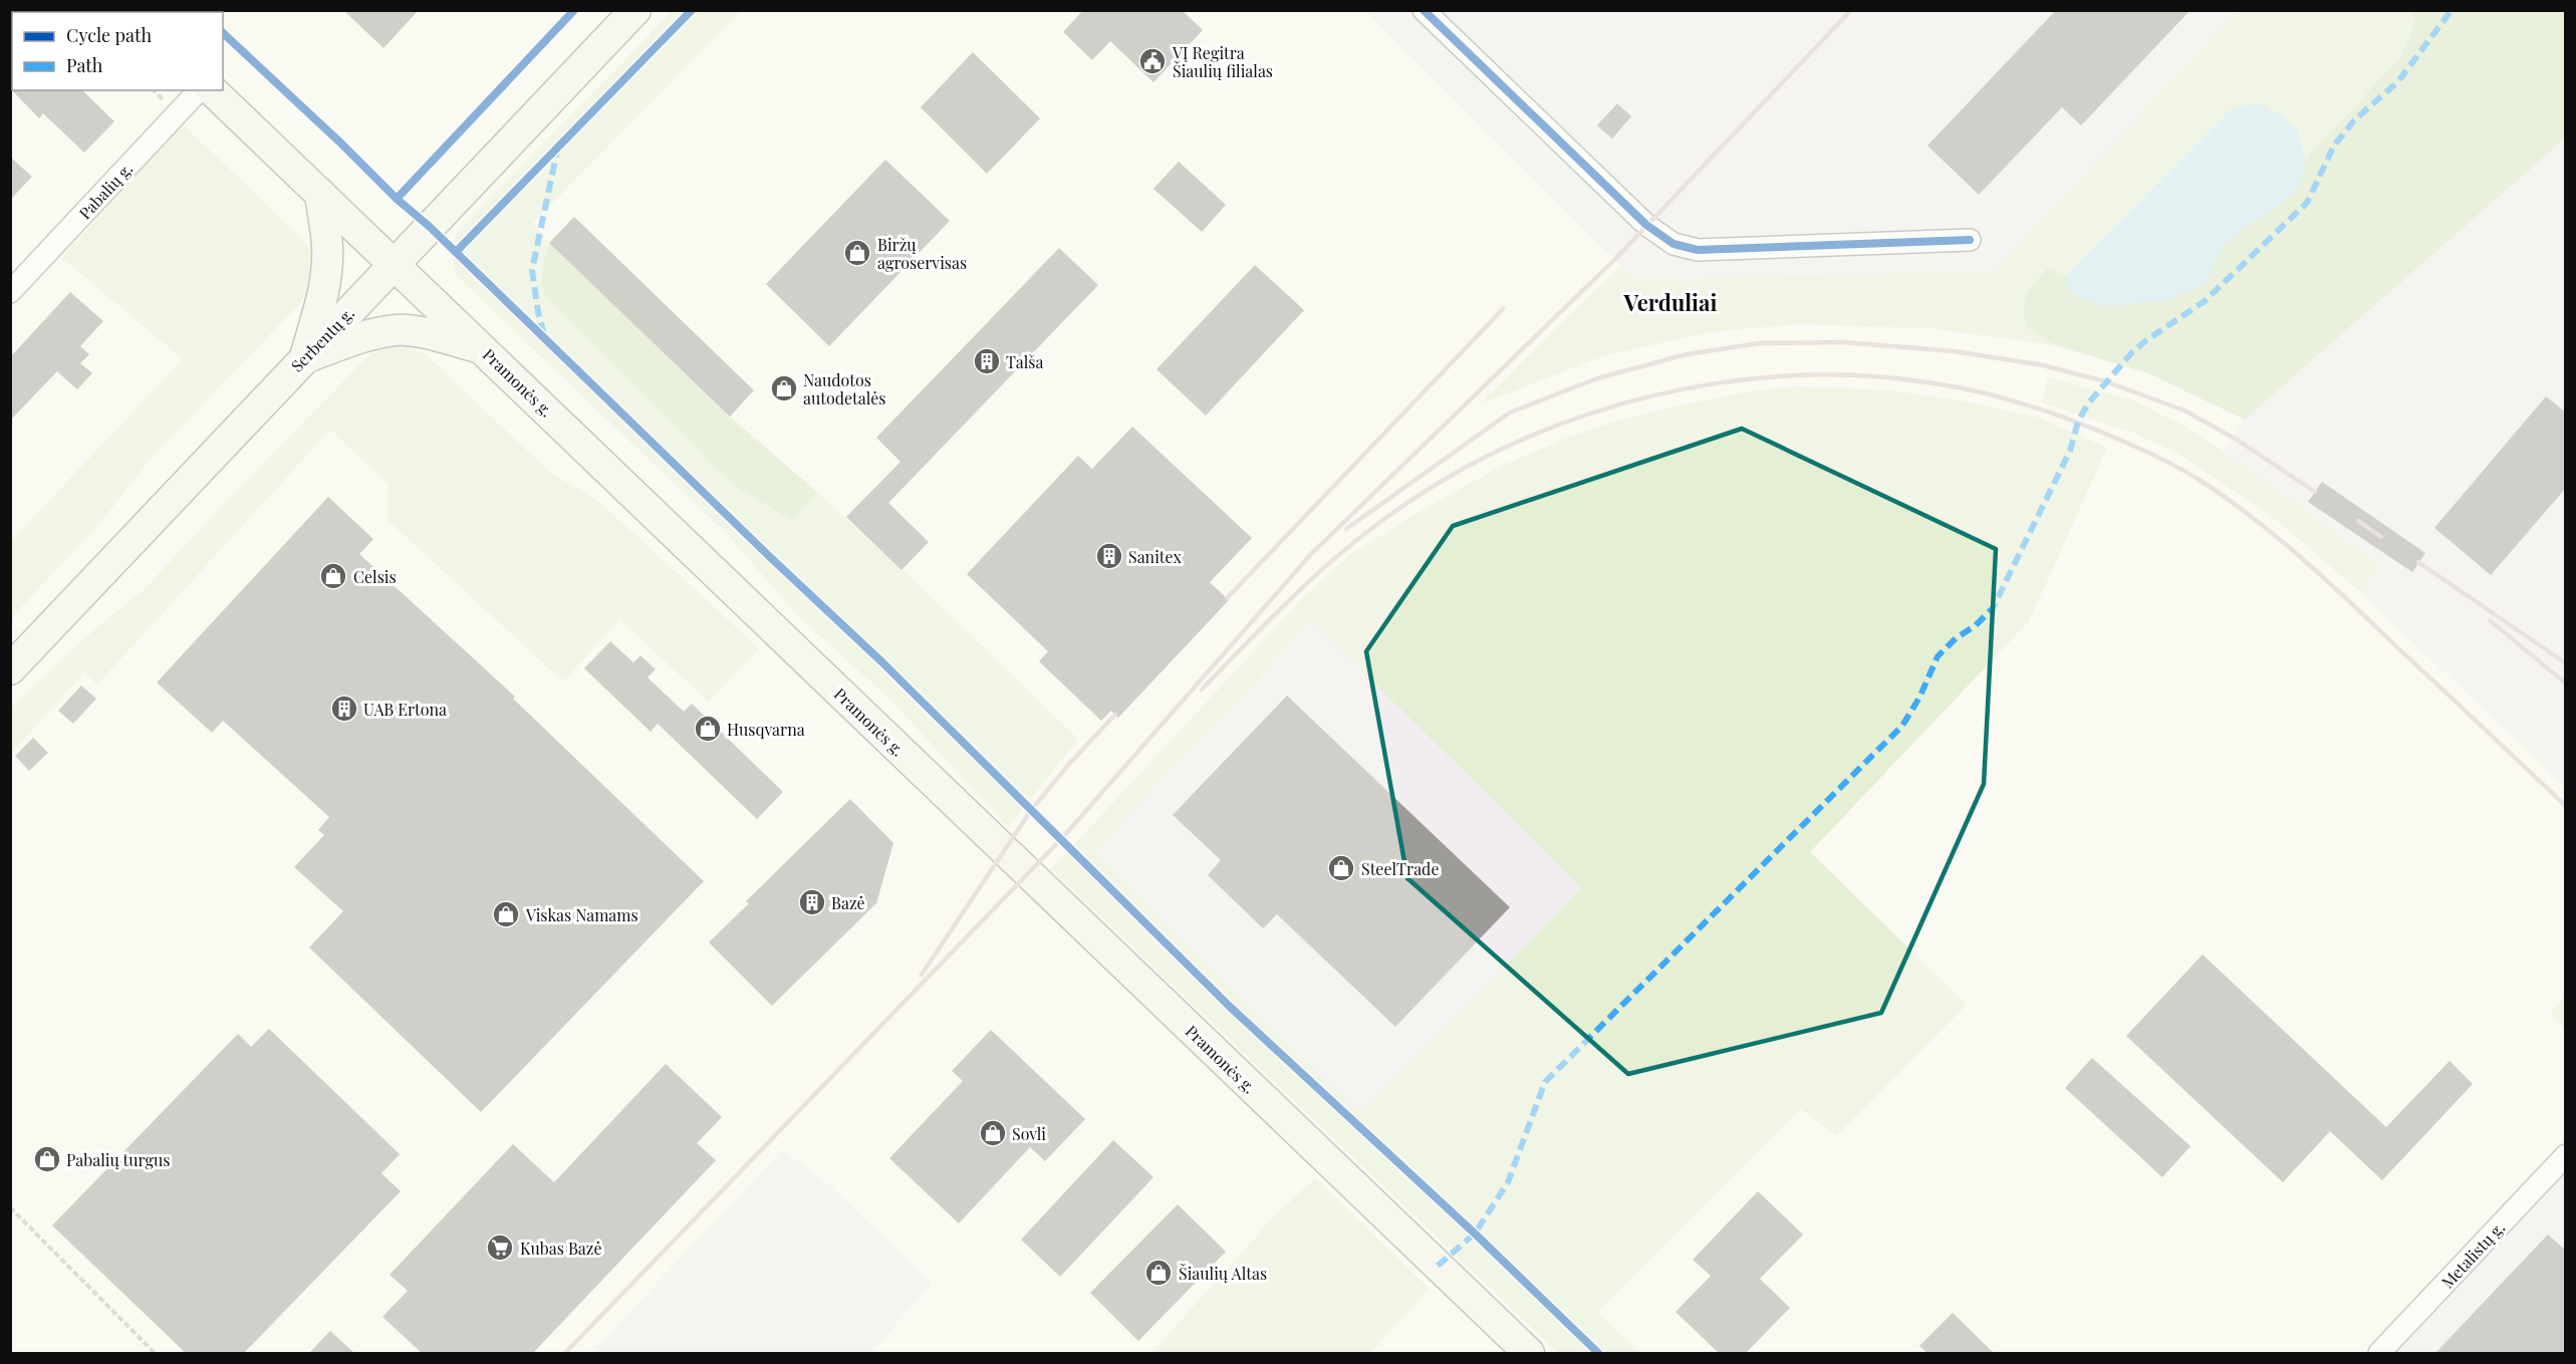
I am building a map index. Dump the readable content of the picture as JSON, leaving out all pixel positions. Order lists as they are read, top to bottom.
{
  "streets": {
    "main road": ["Serbentų g.", "Pramonės g."],
    "street": ["Pabalių g.", "Metalistų g."]
  },
  "crossings": [
    ["Serbentų g.", "Pramonės g."]
  ],
  "districts": ["Verduliai"],
  "places": {
    "public building": ["VĮ Regitra Šiaulių filialas"],
    "shop": [
      "Biržų agroservisas",
      "Naudotos autodetalės",
      "Celsis",
      "Husqvarna",
      "SteelTrade",
      "Viskas Namams",
      "Sovli",
      "Pabalių turgus",
      "Šiaulių Altas"
    ],
    "building": [
      "Talša",
      "Sanitex",
      "UAB Ertona",
      "Bazė"
    ],
    "supermarket": ["Kubas Bazė"]
  },
  "legend": ["Cycle path", "Path"]
}
